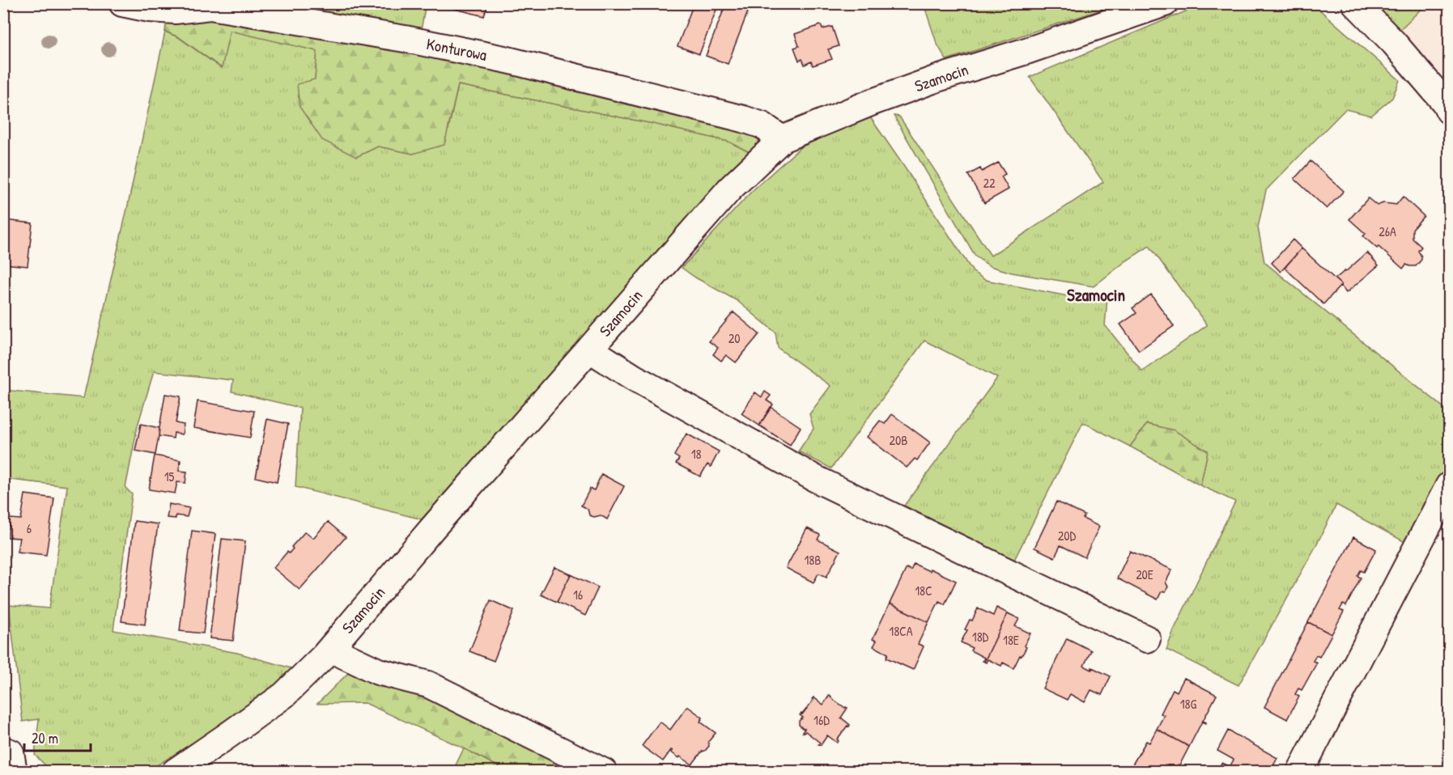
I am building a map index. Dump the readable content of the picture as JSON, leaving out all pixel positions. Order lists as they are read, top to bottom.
{
  "streets": {
    "street": ["Konturowa", "Szamocin"]
  },
  "crossings": [
    ["Konturowa", "Szamocin"]
  ],
  "districts": ["Szamocin"],
  "house_numbers": [
    "22",
    "26A",
    "20",
    "20B",
    "18",
    "15",
    "6",
    "20D",
    "18B",
    "20E",
    "18C",
    "16",
    "18CA",
    "18D",
    "18E",
    "18G",
    "16D"
  ],
  "scale_bar": "20 m"
}
